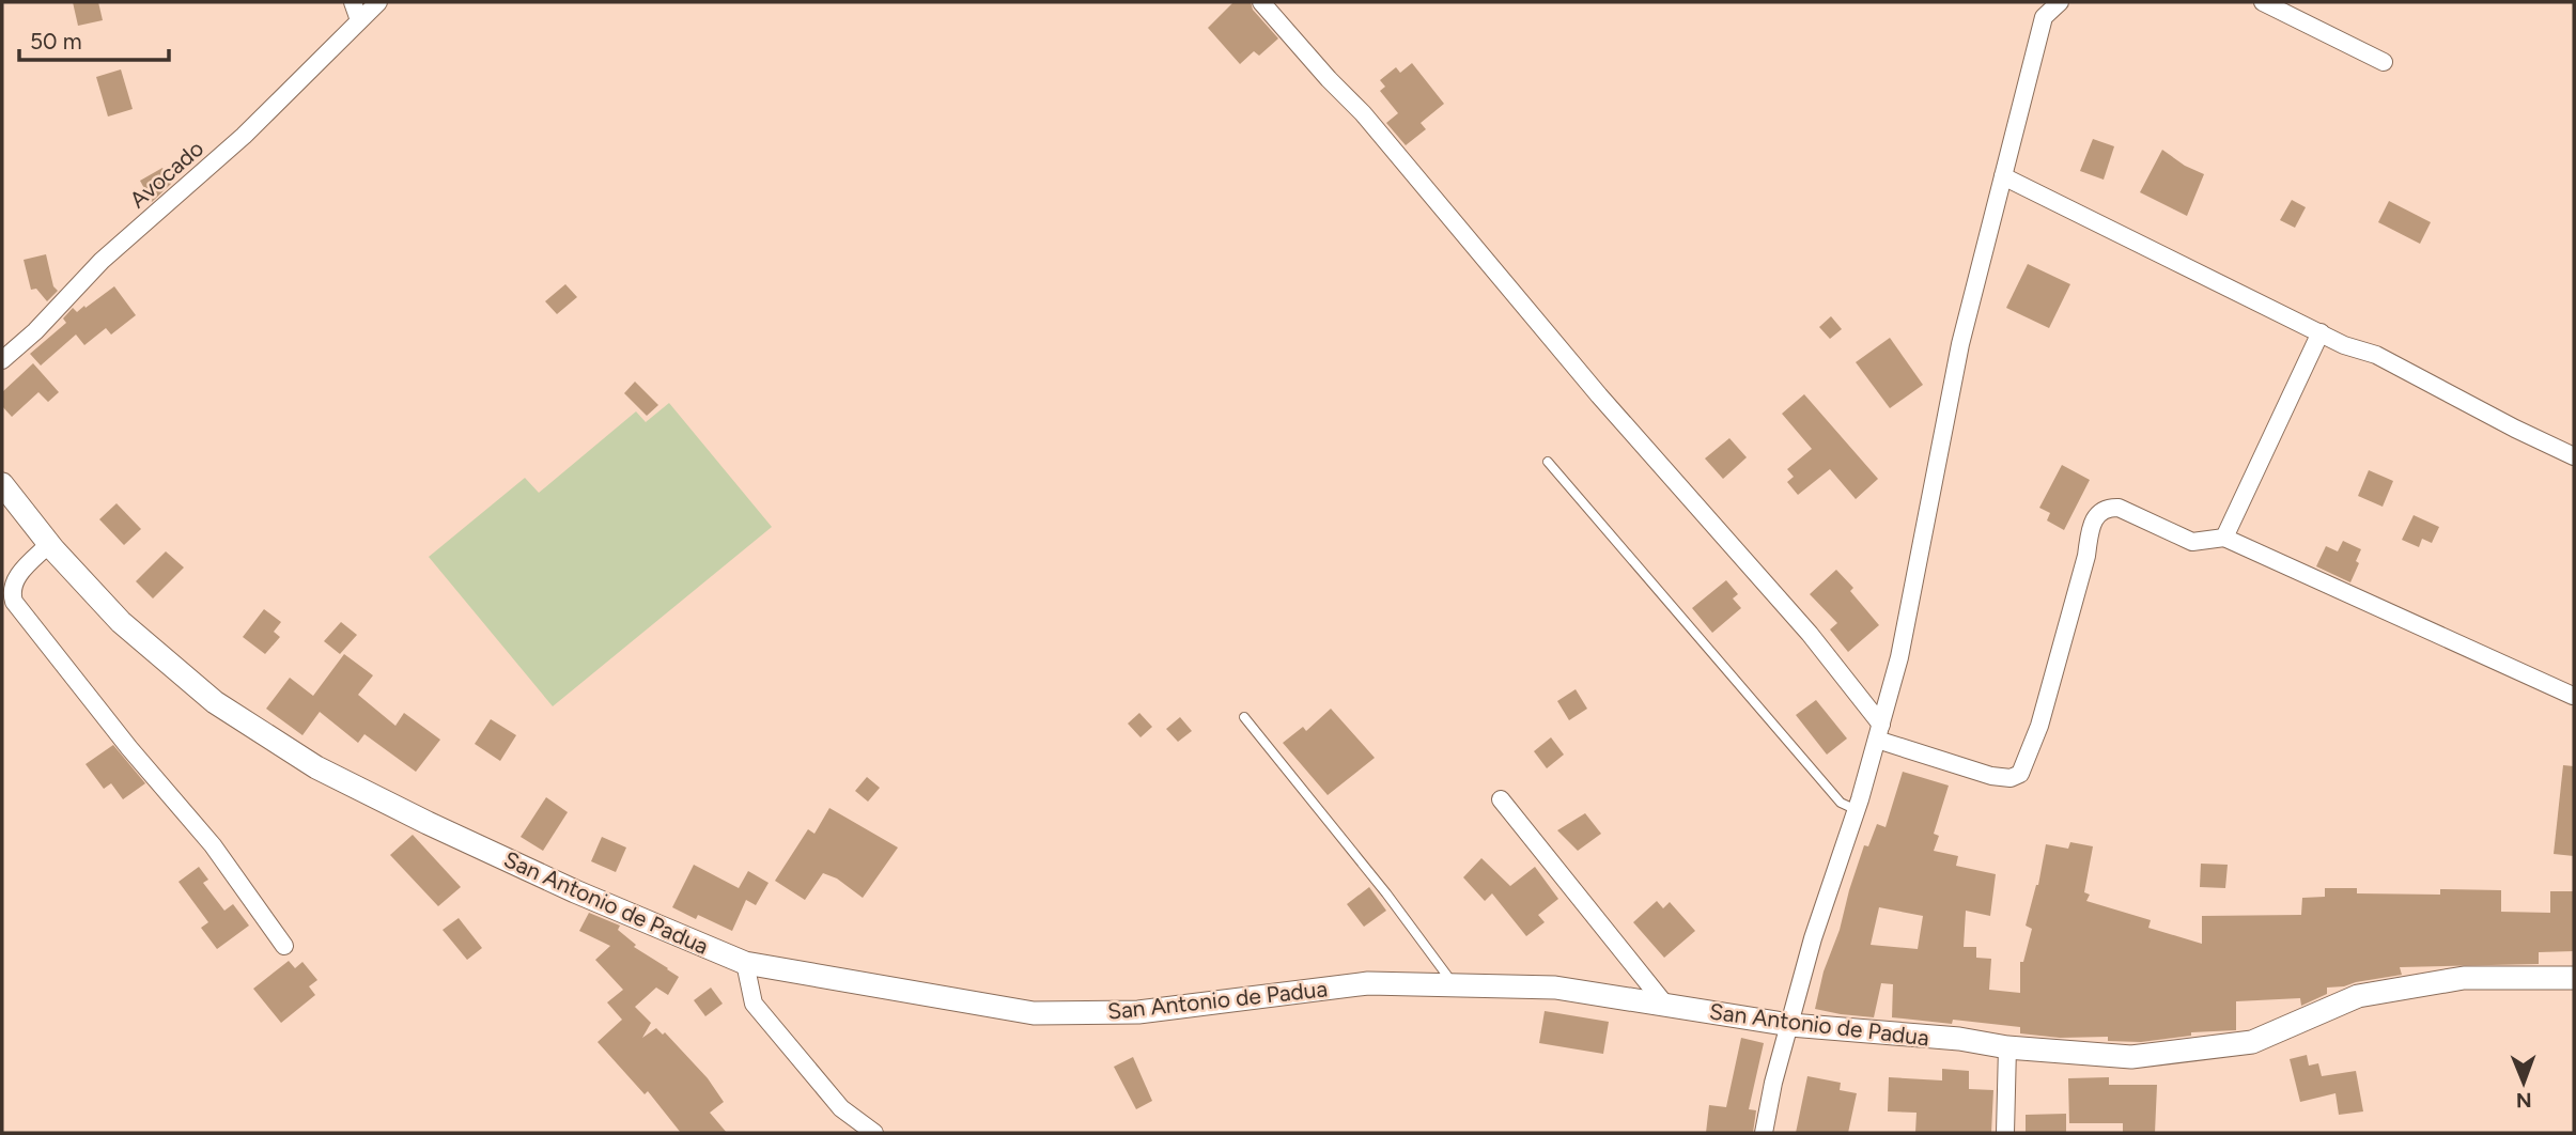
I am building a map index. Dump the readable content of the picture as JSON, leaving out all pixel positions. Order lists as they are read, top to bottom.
{
  "streets": {
    "street": ["Avocado", "San Antonio de Padua"]
  },
  "scale_bar": "50 m",
  "north": "bottom"
}
